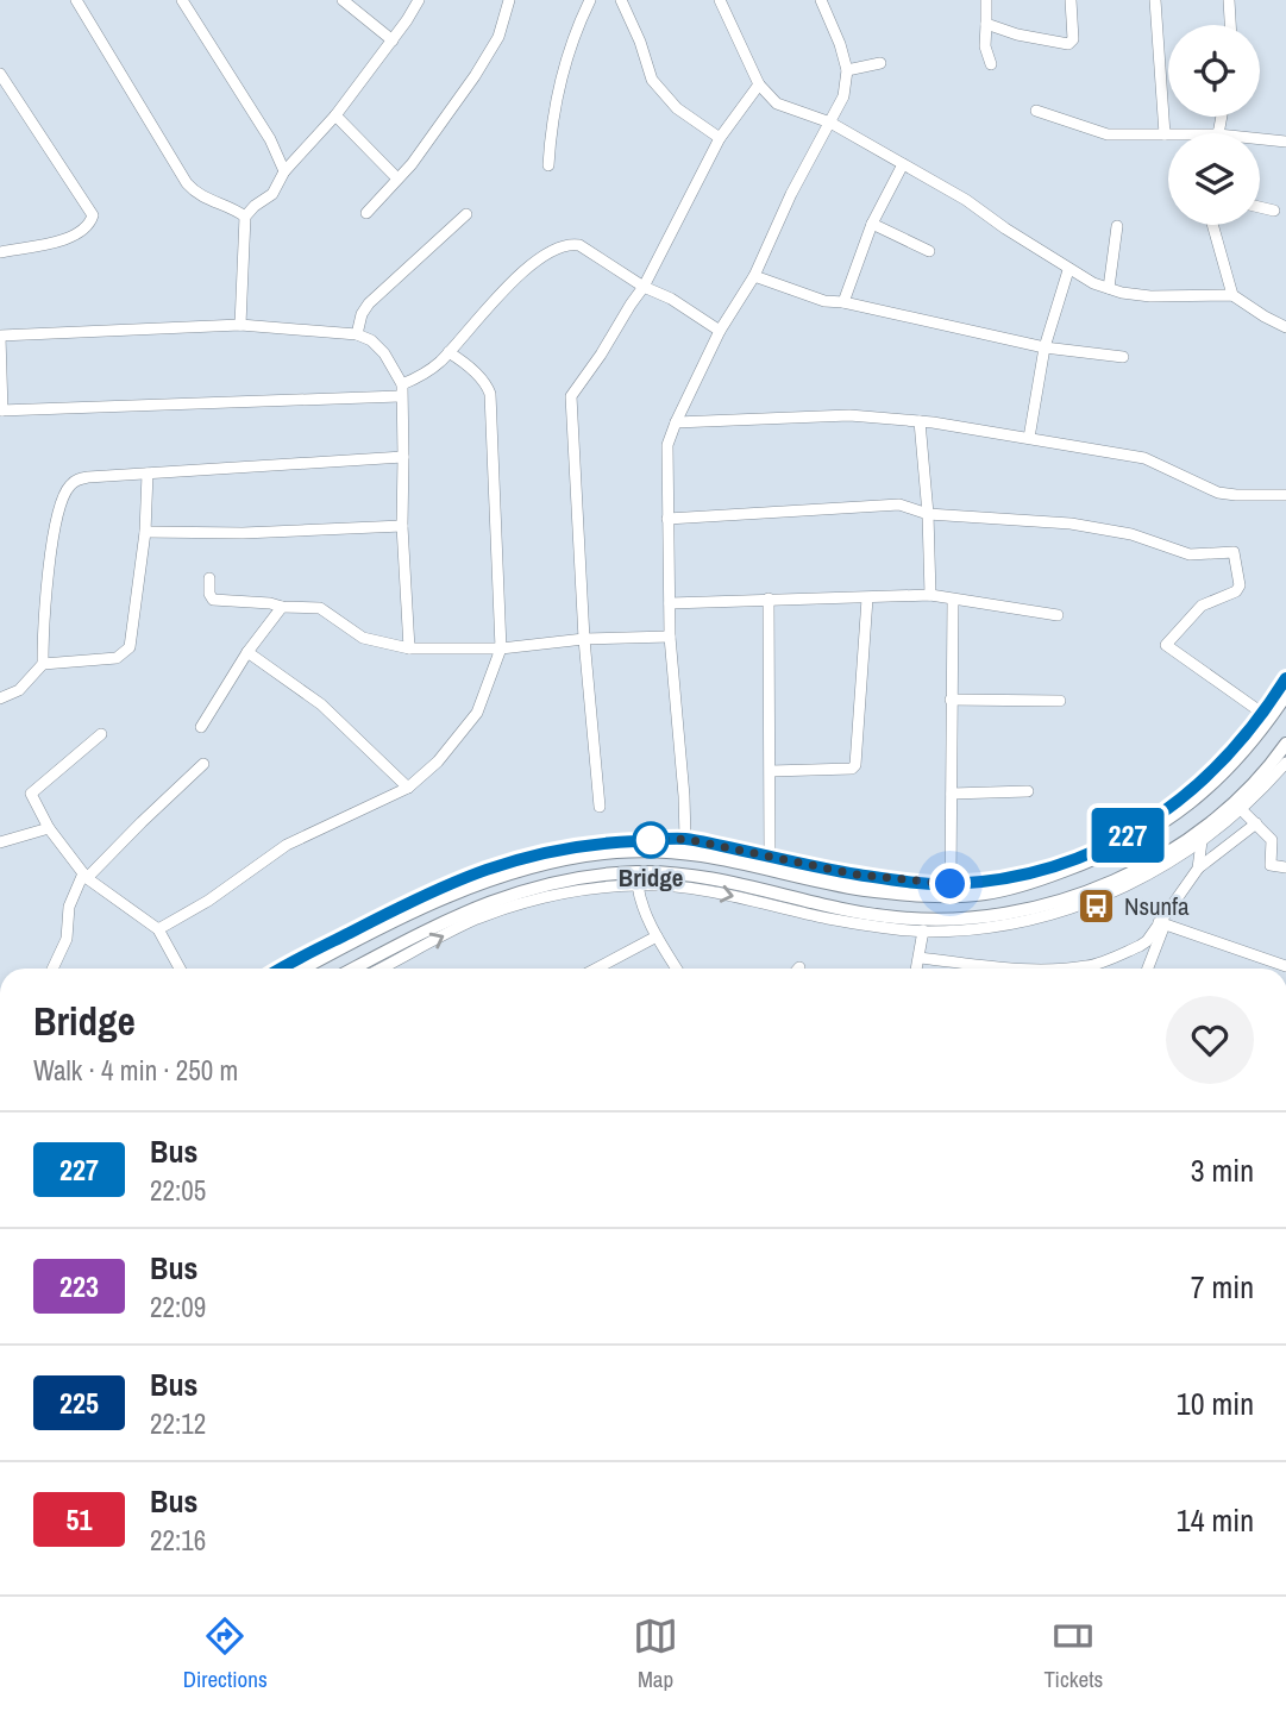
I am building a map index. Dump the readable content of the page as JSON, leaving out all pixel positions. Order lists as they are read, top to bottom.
{
  "places": {
    "other": ["Bridge"],
    "bus stop": ["Nsunfa"]
  },
  "lines": ["bus line 227"],
  "page": {
    "on_map": "227",
    "heading": ["Bridge", "Walk · 4 min · 250 m"],
    "list": [
      {
        "mark": "227",
        "name": "Bus",
        "note": "22:05",
        "value": "3 min"
      },
      {
        "mark": "223",
        "name": "Bus",
        "note": "22:09",
        "value": "7 min"
      },
      {
        "mark": "225",
        "name": "Bus",
        "note": "22:12",
        "value": "10 min"
      },
      {
        "mark": "51",
        "name": "Bus",
        "note": "22:16",
        "value": "14 min"
      }
    ],
    "tabs": ["Directions", "Map", "Tickets"]
  }
}
